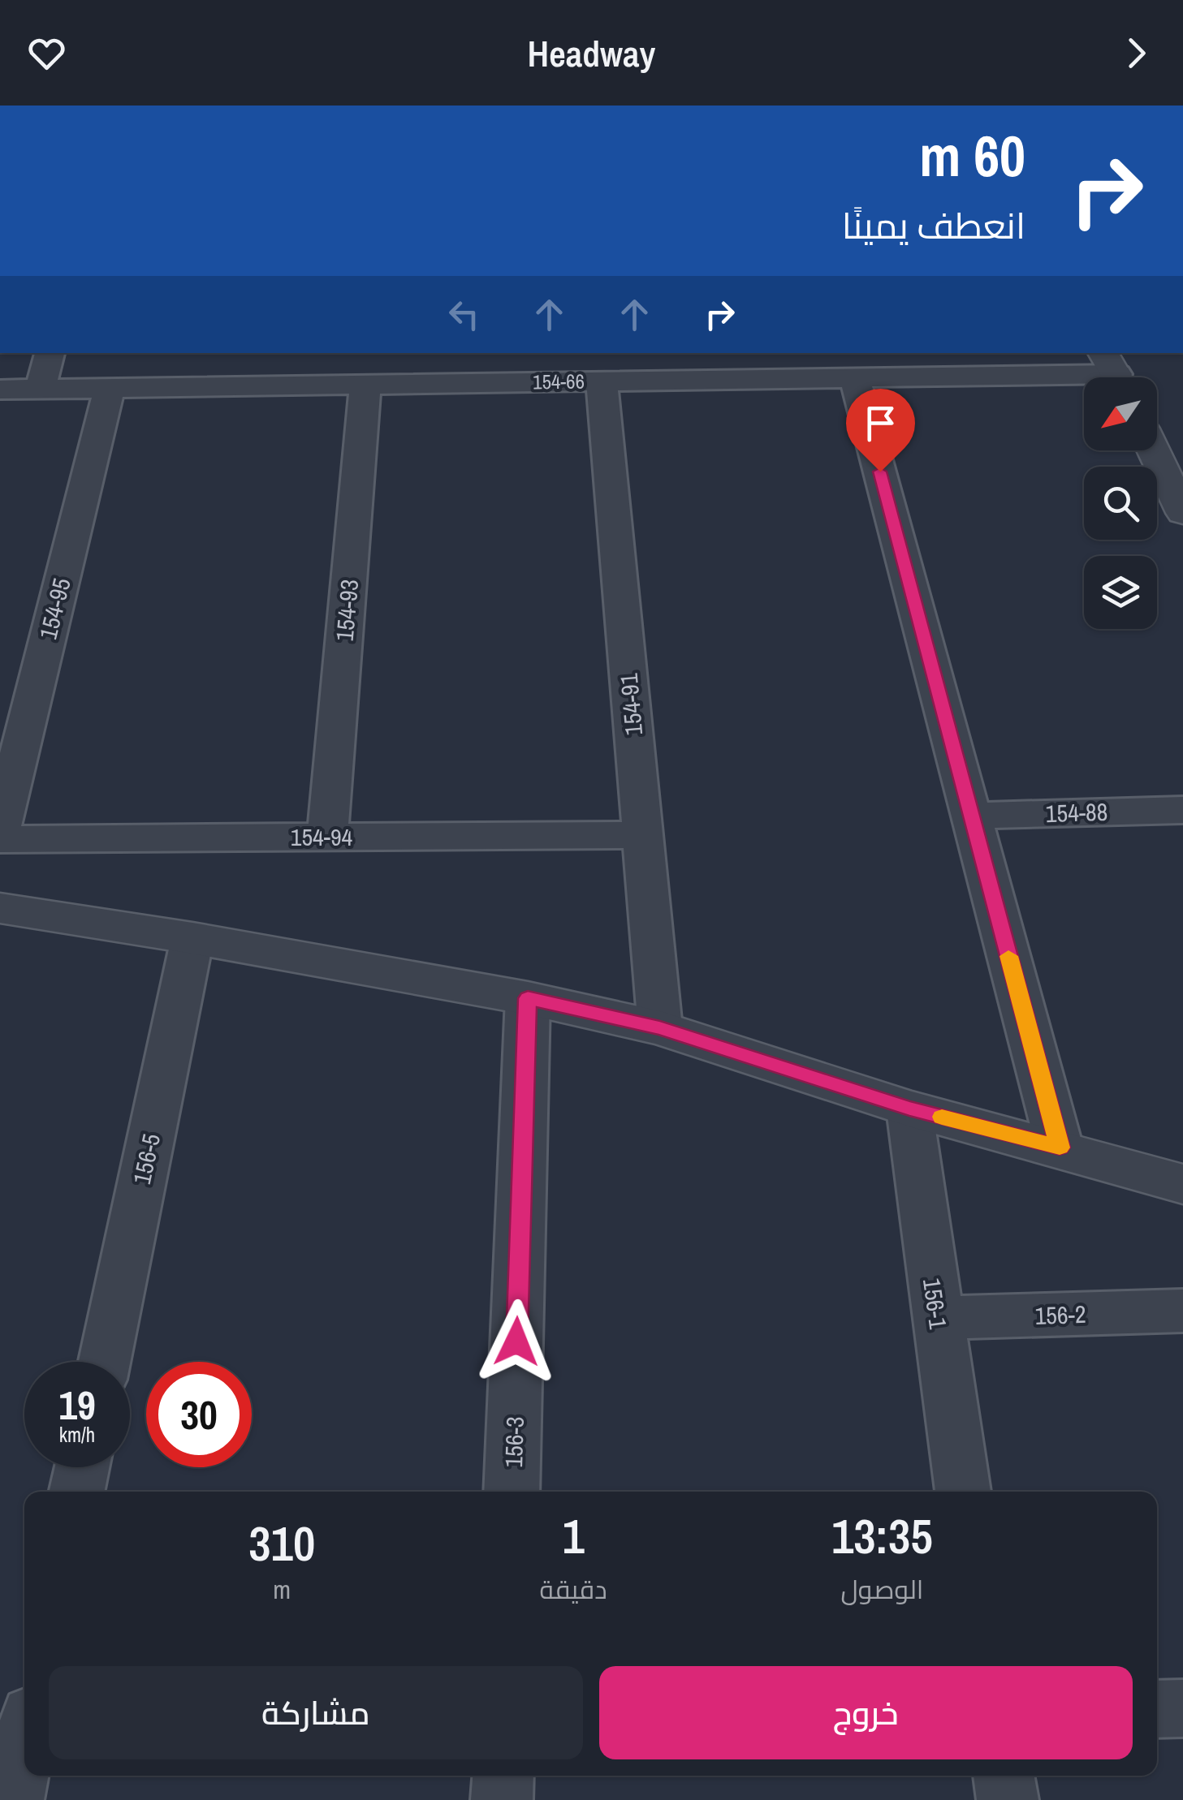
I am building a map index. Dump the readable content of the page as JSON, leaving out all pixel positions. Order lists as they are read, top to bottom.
{
  "streets": {
    "street": [
      "154-66",
      "154-95",
      "154-93",
      "154-91",
      "154-88",
      "154-94",
      "156-5",
      "156-1",
      "156-2",
      "156-3"
    ]
  },
  "crossings": [
    ["154-66", "154-95"],
    ["154-66", "154-93"],
    ["154-66", "154-91"],
    ["154-93", "154-94"],
    ["154-91", "154-94"],
    ["156-1", "156-2"]
  ],
  "north": "bottom left",
  "page": {
    "header": "Headway",
    "turn": ["60 m", "انعطف يمينًا"],
    "speed": "19 km/h",
    "limit": "30",
    "eta": [
      "13:35",
      "الوصول",
      "1",
      "دقيقة",
      "310",
      "m"
    ],
    "buttons": ["خروج", "مشاركة"]
  }
}
